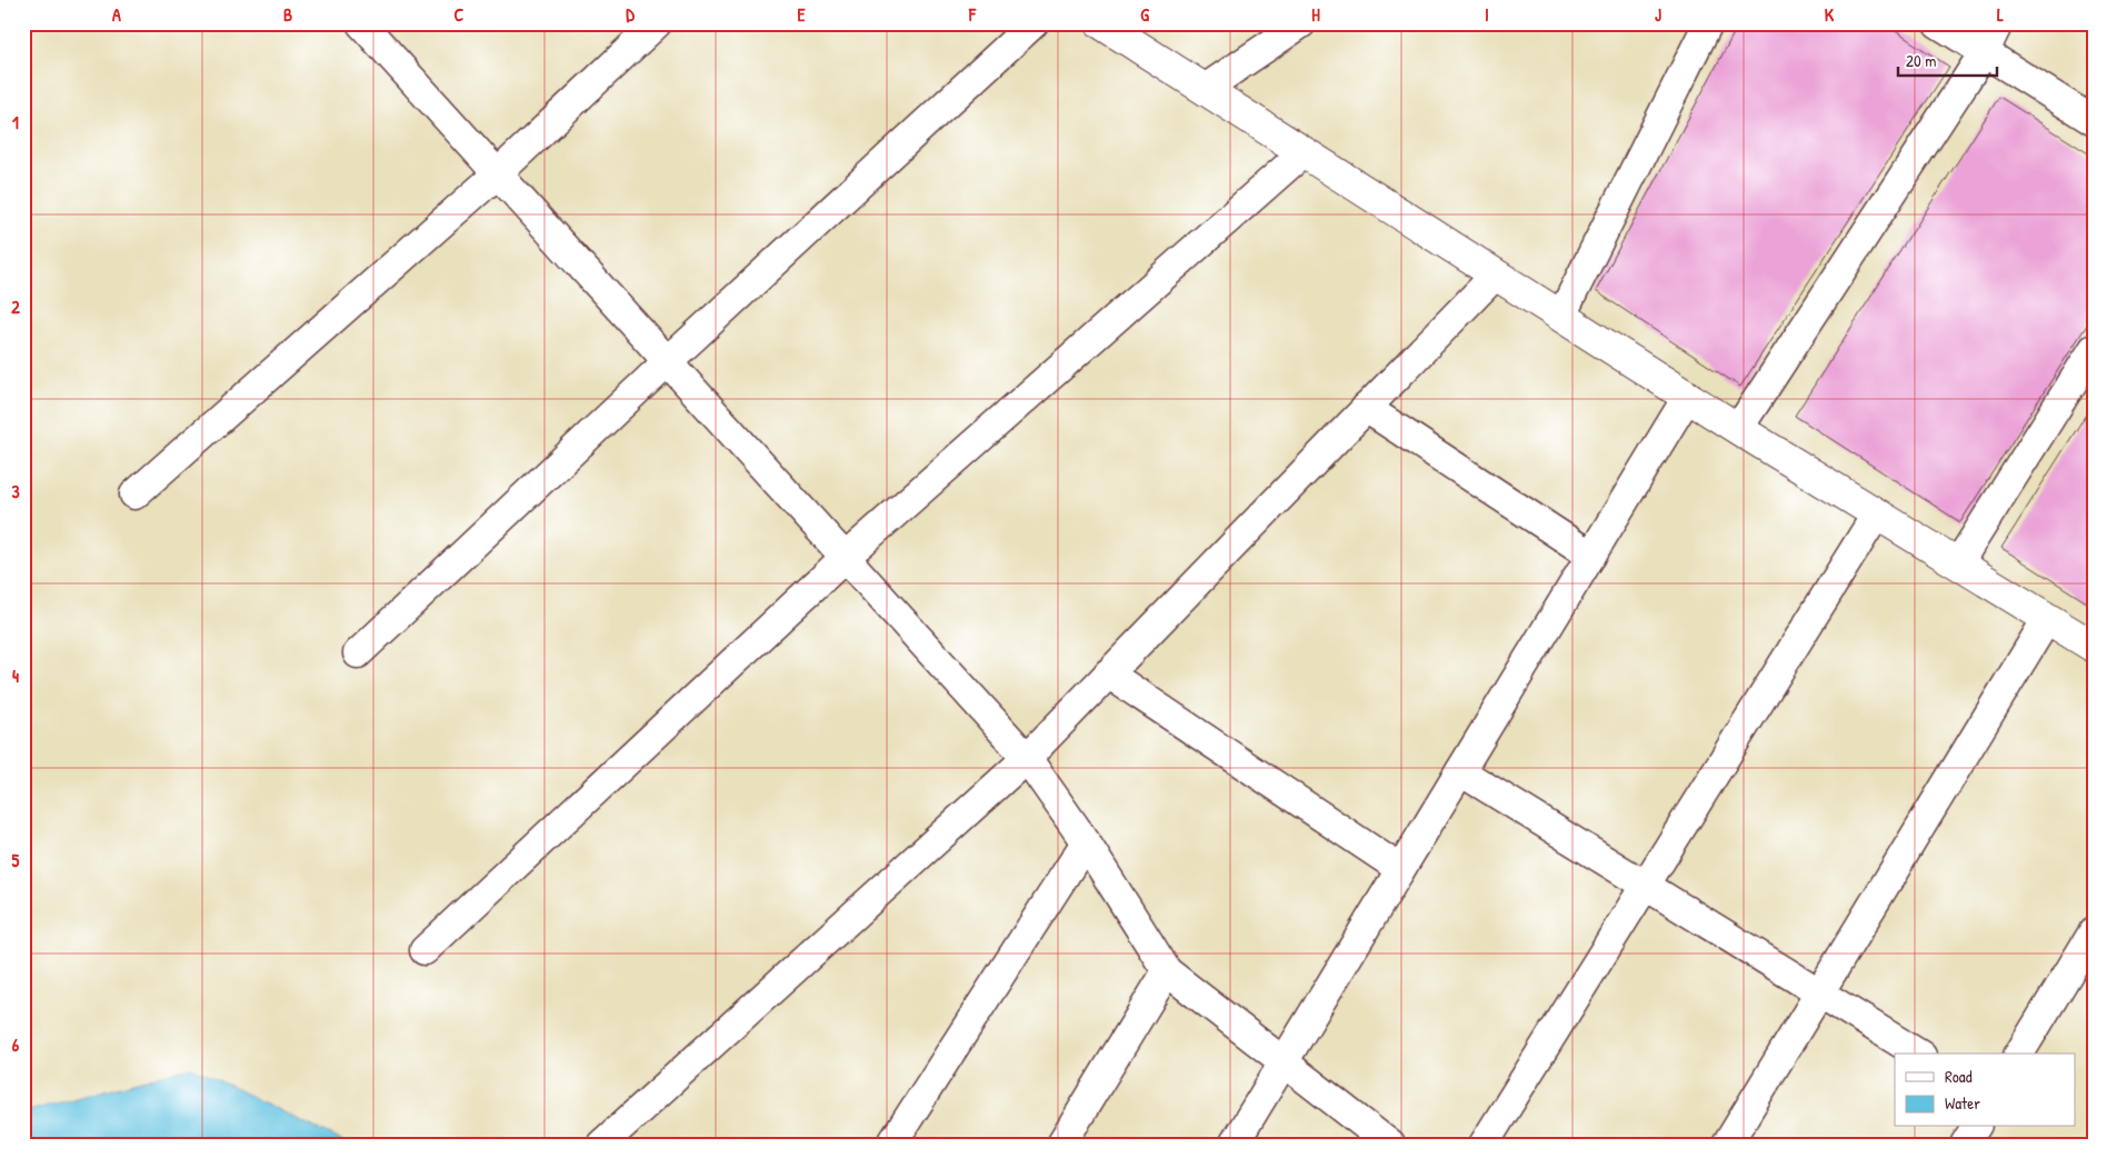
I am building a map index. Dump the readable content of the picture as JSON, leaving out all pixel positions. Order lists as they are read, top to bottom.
{
  "legend": ["Road", "Water"],
  "scale_bar": "20 m",
  "grid": {
    "columns": [
      "A",
      "B",
      "C",
      "D",
      "E",
      "F",
      "G",
      "H",
      "I",
      "J",
      "K",
      "L"
    ],
    "rows": [
      "1",
      "2",
      "3",
      "4",
      "5",
      "6"
    ]
  }
}
